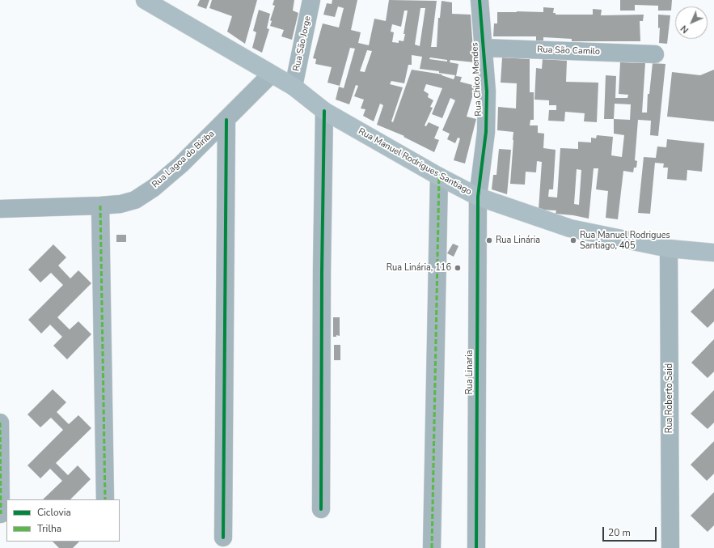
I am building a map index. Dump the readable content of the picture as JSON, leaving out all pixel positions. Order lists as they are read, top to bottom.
{
  "streets": {
    "main road": ["Rua Manuel Rodrigues Santiago"],
    "street": [
      "Rua São Jorge",
      "Rua São Camilo",
      "Rua Chico Mendes",
      "Rua Lagoa do Biriba",
      "Rua Linaria",
      "Rua Roberto Said"
    ]
  },
  "crossings": [
    ["Rua São Jorge", "Rua Manuel Rodrigues Santiago"],
    ["Rua São Camilo", "Rua Chico Mendes"],
    ["Rua Chico Mendes", "Rua Manuel Rodrigues Santiago"],
    ["Rua Chico Mendes", "Rua Linaria"],
    ["Rua Lagoa do Biriba", "Rua Manuel Rodrigues Santiago"],
    ["Rua Manuel Rodrigues Santiago", "Rua Linaria"],
    ["Rua Manuel Rodrigues Santiago", "Rua Roberto Said"]
  ],
  "places": ["Rua Linária", "Rua Manuel Rodrigues Santiago, 405", "Rua Linária, 116"],
  "legend": ["Ciclovia", "Trilha"],
  "scale_bar": "20 m",
  "north": "bottom left"
}
